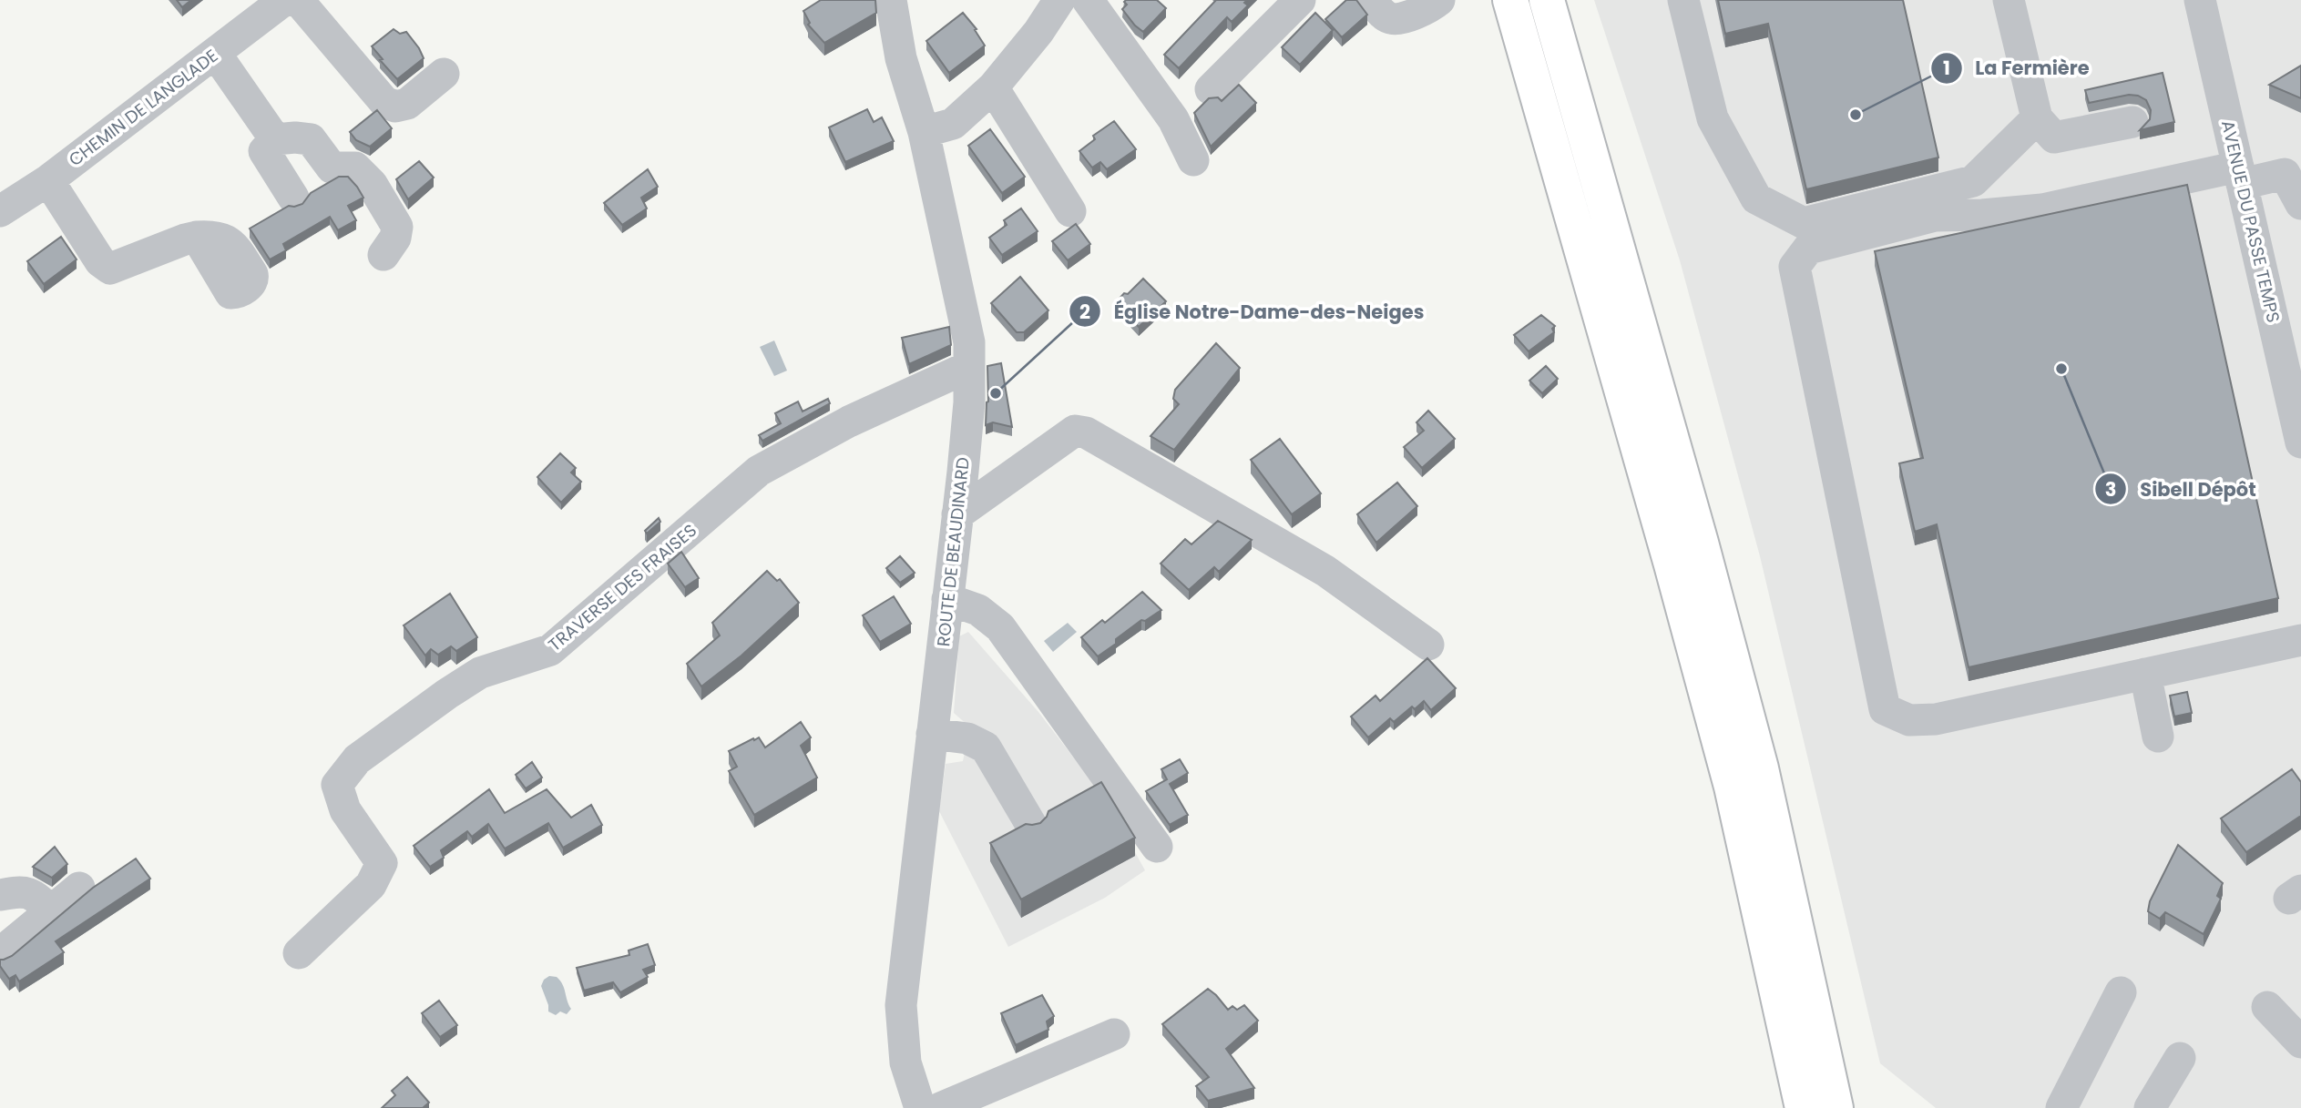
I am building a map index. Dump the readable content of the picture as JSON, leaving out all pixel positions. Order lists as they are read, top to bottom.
{
  "streets": {
    "street": [
      "CHEMIN DE LANGLADE",
      "AVENUE DU PASSE TEMPS",
      "ROUTE DE BEAUDINARD",
      "TRAVERSE DES FRAISES"
    ]
  },
  "crossings": [
    ["ROUTE DE BEAUDINARD", "TRAVERSE DES FRAISES"]
  ],
  "places": ["La Fermière", "Sibell Dépôt", "Église Notre-Dame-des-Neiges"]
}
